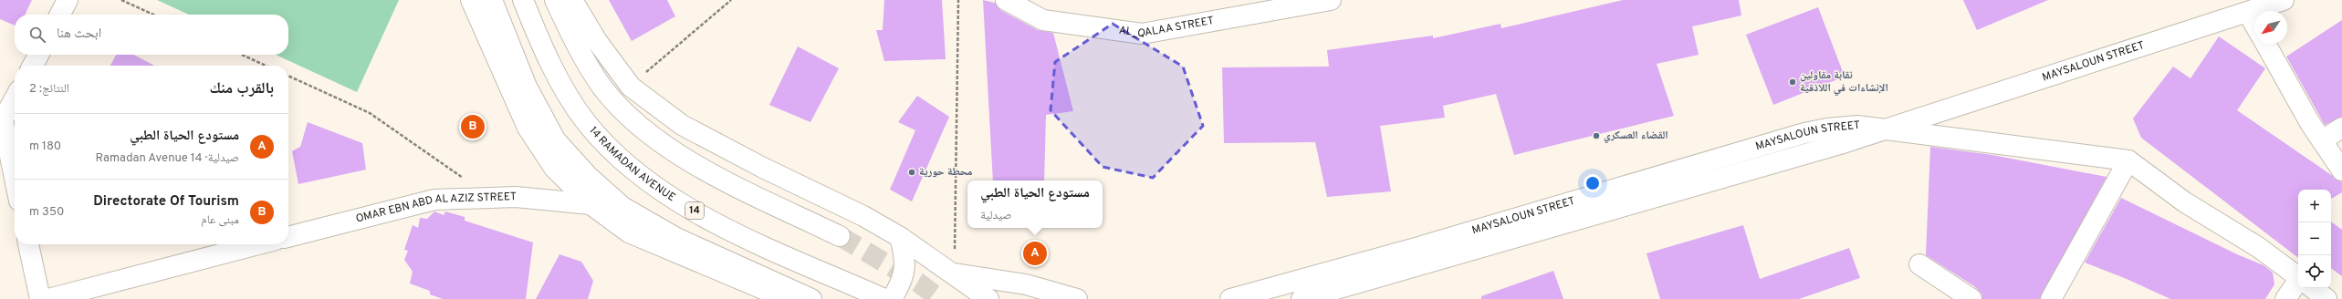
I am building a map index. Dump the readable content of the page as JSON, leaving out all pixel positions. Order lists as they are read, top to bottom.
{
  "streets": {
    "main road": [
      "AL_QALAA STREET",
      "MAYSALOUN STREET",
      "14 RAMADAN AVENUE",
      "OMAR EBN ABD AL AZIZ STREET",
      "14"
    ]
  },
  "places": ["نقابة مقاولين الإنشاءات في اللاذقية", "القضاء العسكري", "محطة حورية"],
  "north": "bottom left",
  "page": {
    "search": "ابحث هنا",
    "heading": ["بالقرب منك", "النتائج: 2"],
    "pins": ["B", "A"],
    "list": [
      {
        "mark": "A",
        "name": "مستودع الحياة الطبي",
        "note": "صيدلية · 14 Ramadan Avenue",
        "value": "180 m"
      },
      {
        "mark": "B",
        "name": "Directorate Of Tourism",
        "note": "مبنى عام",
        "value": "350 m"
      }
    ],
    "popup": ["مستودع الحياة الطبي", "صيدلية"],
    "map_buttons": ["+", "−"]
  }
}
